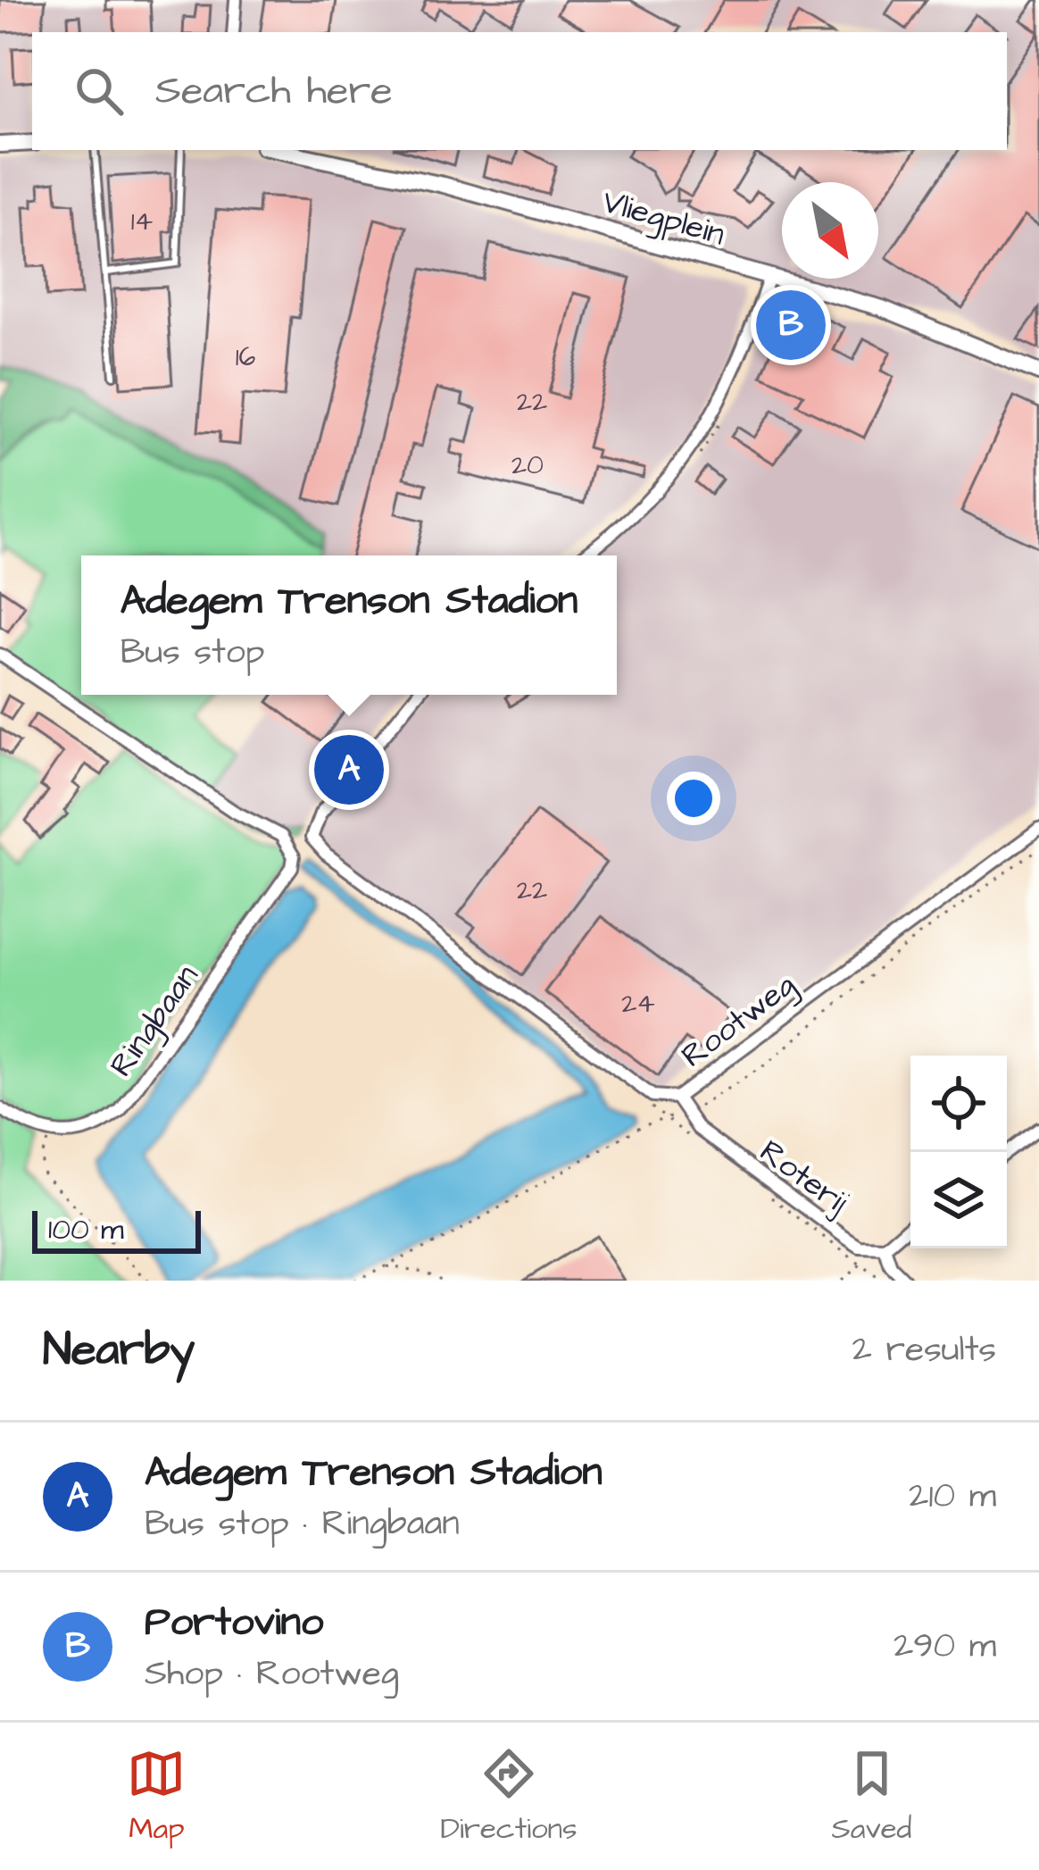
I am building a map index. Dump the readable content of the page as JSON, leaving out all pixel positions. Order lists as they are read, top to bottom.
{
  "streets": {
    "street": [
      "Vliegplein",
      "Rootweg",
      "Ringbaan",
      "Roterij"
    ]
  },
  "crossings": [
    ["Rootweg", "Roterij"]
  ],
  "house_numbers": [
    "14",
    "16",
    "22",
    "20",
    "22",
    "24"
  ],
  "scale_bar": "100 m",
  "north": "bottom right",
  "page": {
    "search": "Search here",
    "pins": ["B", "A"],
    "popup": ["Adegem Trenson Stadion", "Bus stop"],
    "scale": "100 m",
    "heading": ["Nearby", "2 results"],
    "list": [
      {
        "mark": "A",
        "name": "Adegem Trenson Stadion",
        "note": "Bus stop · Ringbaan",
        "value": "210 m"
      },
      {
        "mark": "B",
        "name": "Portovino",
        "note": "Shop · Rootweg",
        "value": "290 m"
      }
    ],
    "nav": ["Map", "Directions", "Saved"]
  }
}
